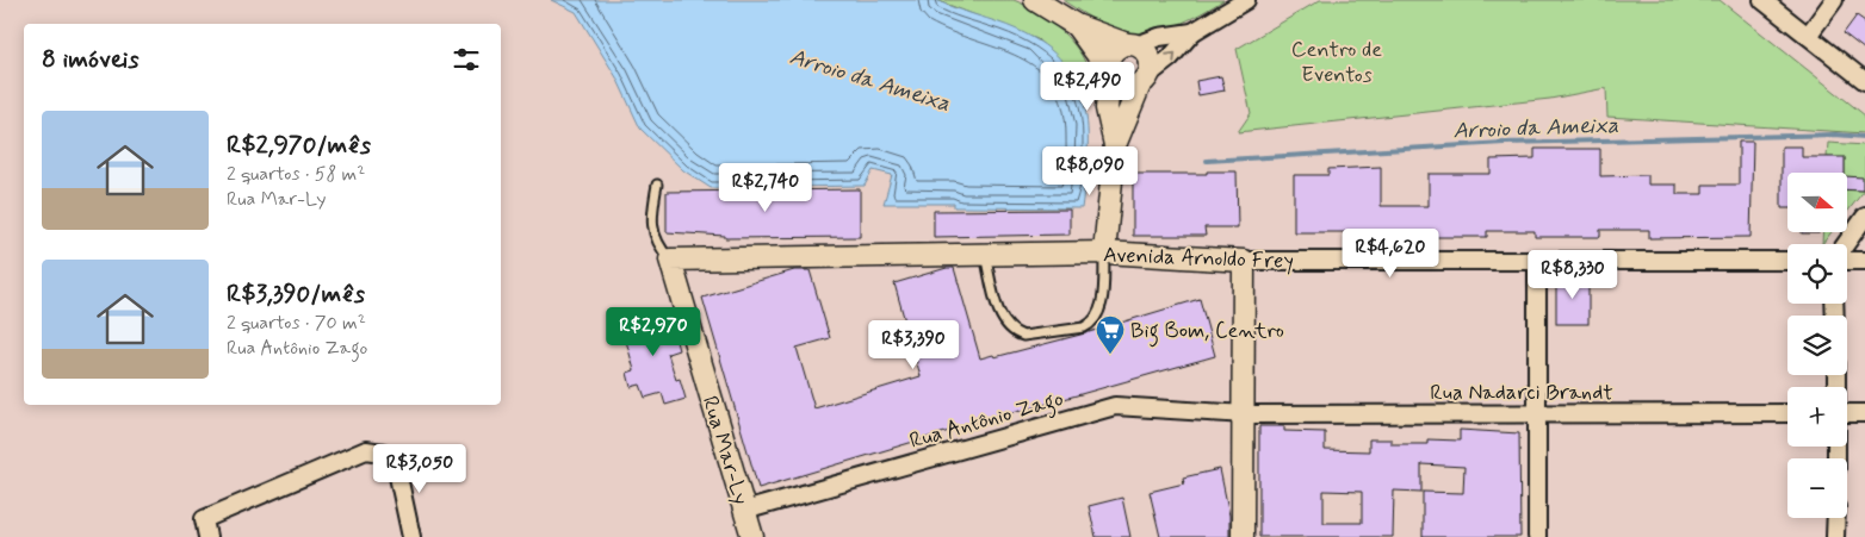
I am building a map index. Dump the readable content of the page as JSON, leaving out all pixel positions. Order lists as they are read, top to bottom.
{
  "streets": {
    "street": [
      "Avenida Arnoldo Frey",
      "Rua Nadarci Brandt",
      "Rua Antônio Zago",
      "Rua Mar-Ly"
    ]
  },
  "crossings": [
    ["Avenida Arnoldo Frey", "Rua Mar-Ly"],
    ["Rua Nadarci Brandt", "Rua Antônio Zago"],
    ["Rua Antônio Zago", "Rua Mar-Ly"]
  ],
  "water": ["Arroio da Ameixa"],
  "parks": ["Centro de Eventos"],
  "places": {
    "supermarket": ["Big Bom, Centro"]
  },
  "north": "right",
  "page": {
    "heading": "8 imóveis",
    "price": [
      "R$2,490",
      "R$8,090",
      "R$2,740",
      "R$4,620",
      "R$8,330",
      "R$2,970",
      "R$3,390",
      "R$3,050"
    ],
    "list": [
      {
        "name": "R$2,970/mês",
        "note": "2 quartos · 58 m² · Rua Mar-Ly"
      },
      {
        "name": "R$3,390/mês",
        "note": "2 quartos · 70 m² · Rua Antônio Zago"
      }
    ],
    "map_buttons": ["+", "−"]
  }
}
